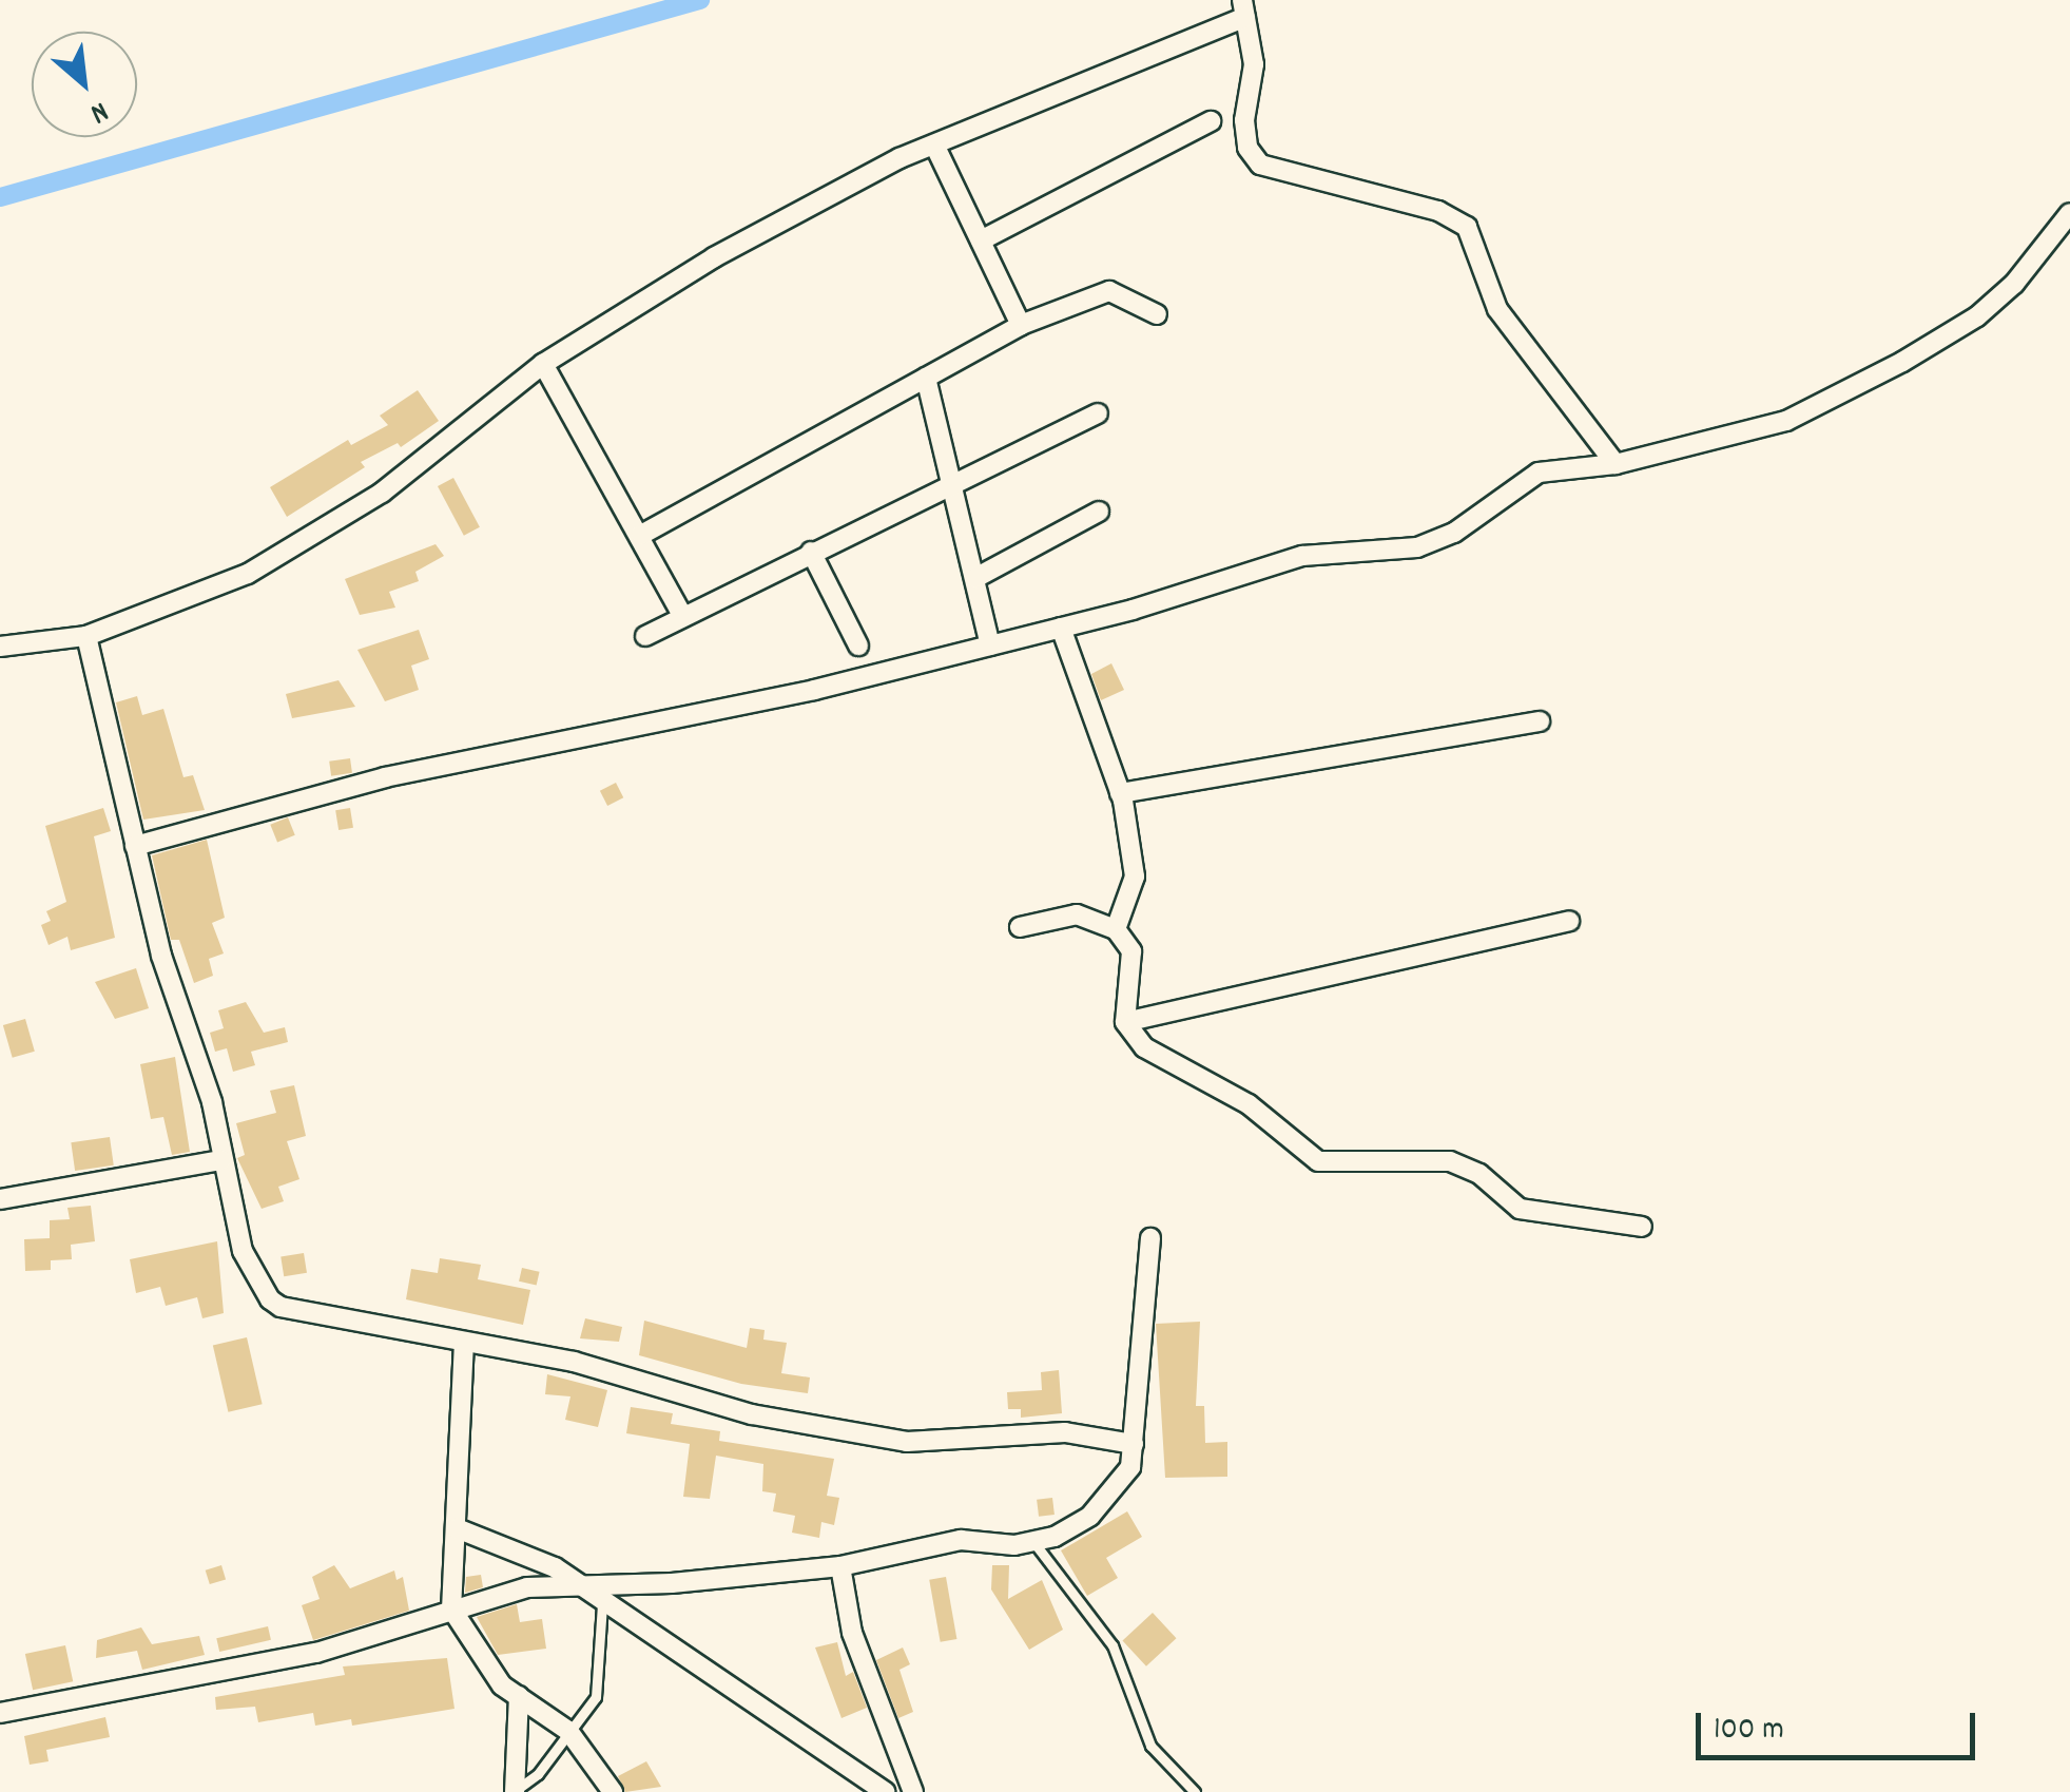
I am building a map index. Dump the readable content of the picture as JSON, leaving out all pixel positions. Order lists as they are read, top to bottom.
{
  "scale_bar": "100 m",
  "north": "bottom right"
}
